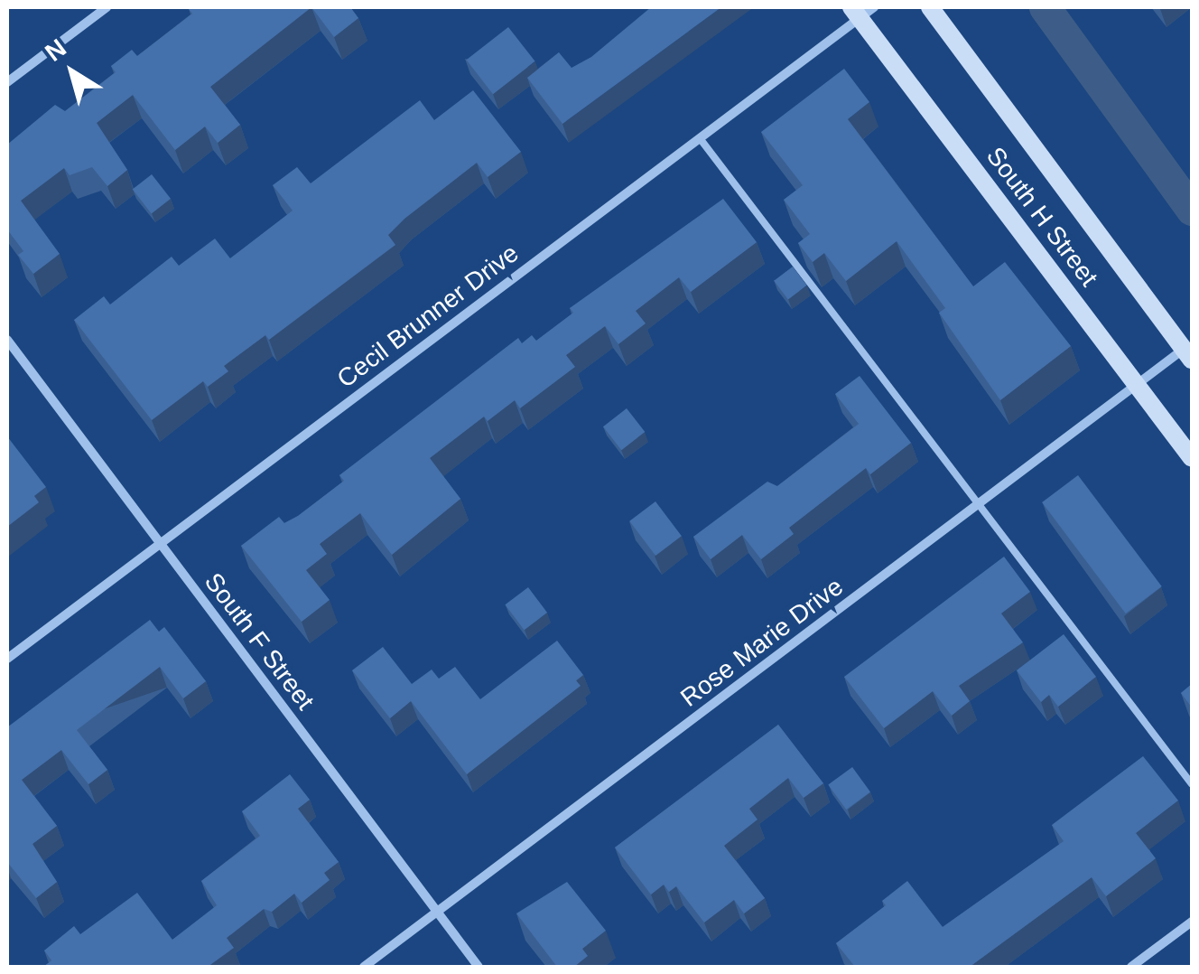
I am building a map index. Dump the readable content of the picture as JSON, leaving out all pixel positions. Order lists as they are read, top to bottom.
{
  "streets": {
    "street": [
      "South H Street",
      "Cecil Brunner Drive",
      "South F Street",
      "Rose Marie Drive"
    ]
  },
  "crossings": [
    ["South H Street", "Cecil Brunner Drive"],
    ["South H Street", "Rose Marie Drive"],
    ["Cecil Brunner Drive", "South F Street"],
    ["South F Street", "Rose Marie Drive"]
  ],
  "north": "top left"
}
